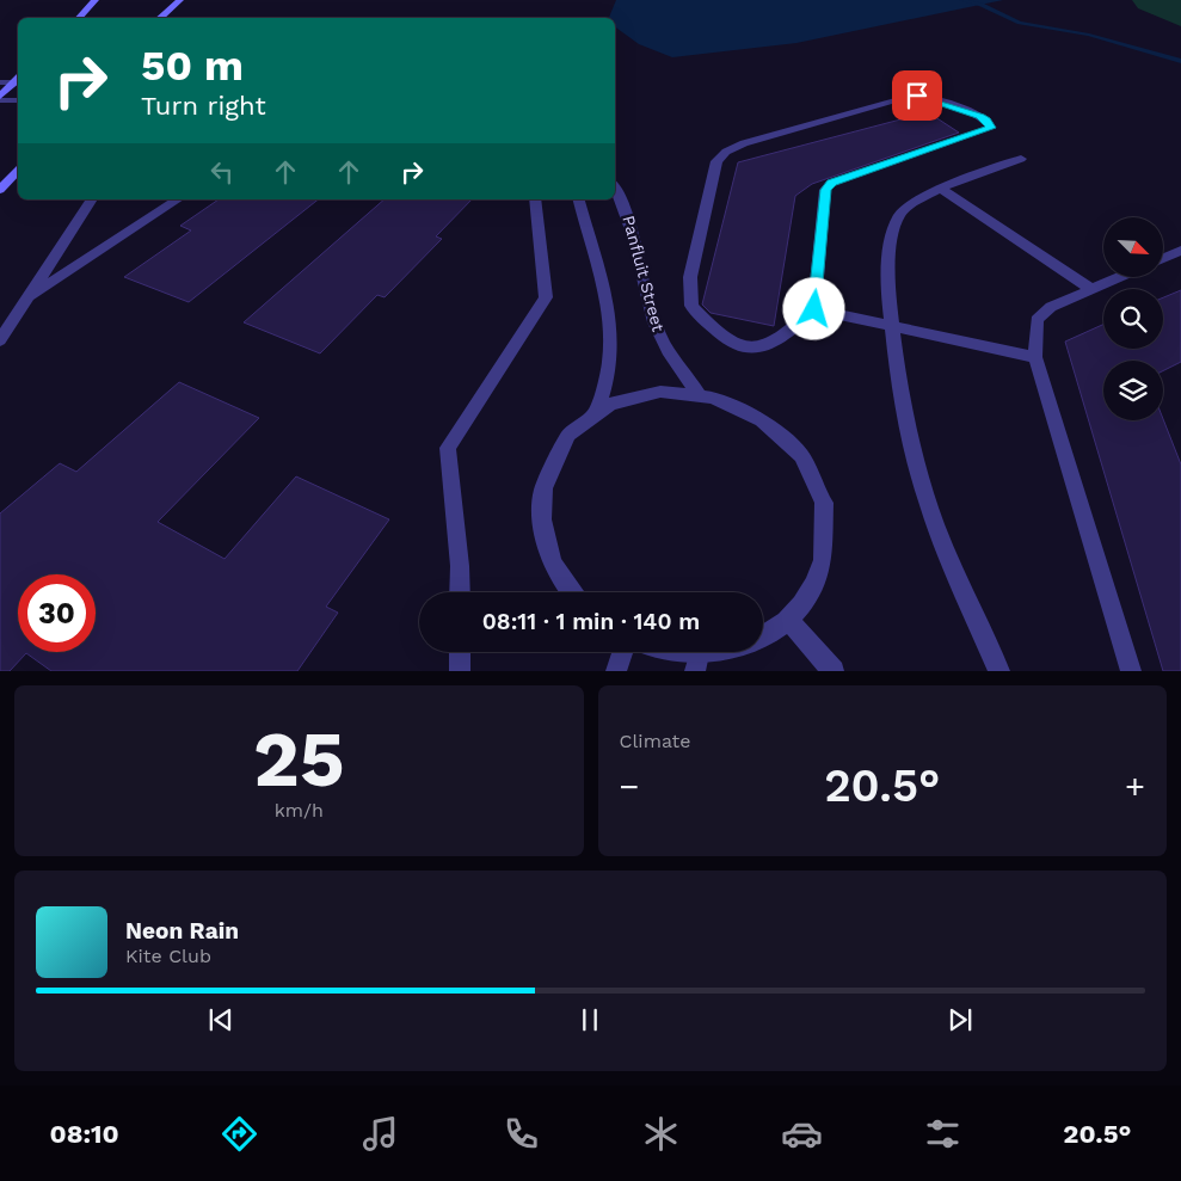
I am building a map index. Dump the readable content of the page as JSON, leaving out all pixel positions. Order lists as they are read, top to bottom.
{
  "streets": {
    "street": ["Panfluit Street"]
  },
  "north": "bottom right",
  "page": {
    "turn": ["50 m", "Turn right"],
    "limit": "30",
    "trip": "08:11 · 1 min · 140 m",
    "tile": [
      ["25", "km/h"],
      "Climate"
    ],
    "heat": ["−", "20.5°", "+"],
    "song": ["Neon Rain", "Kite Club"],
    "tabs": ["08:10", "20.5°"]
  }
}
